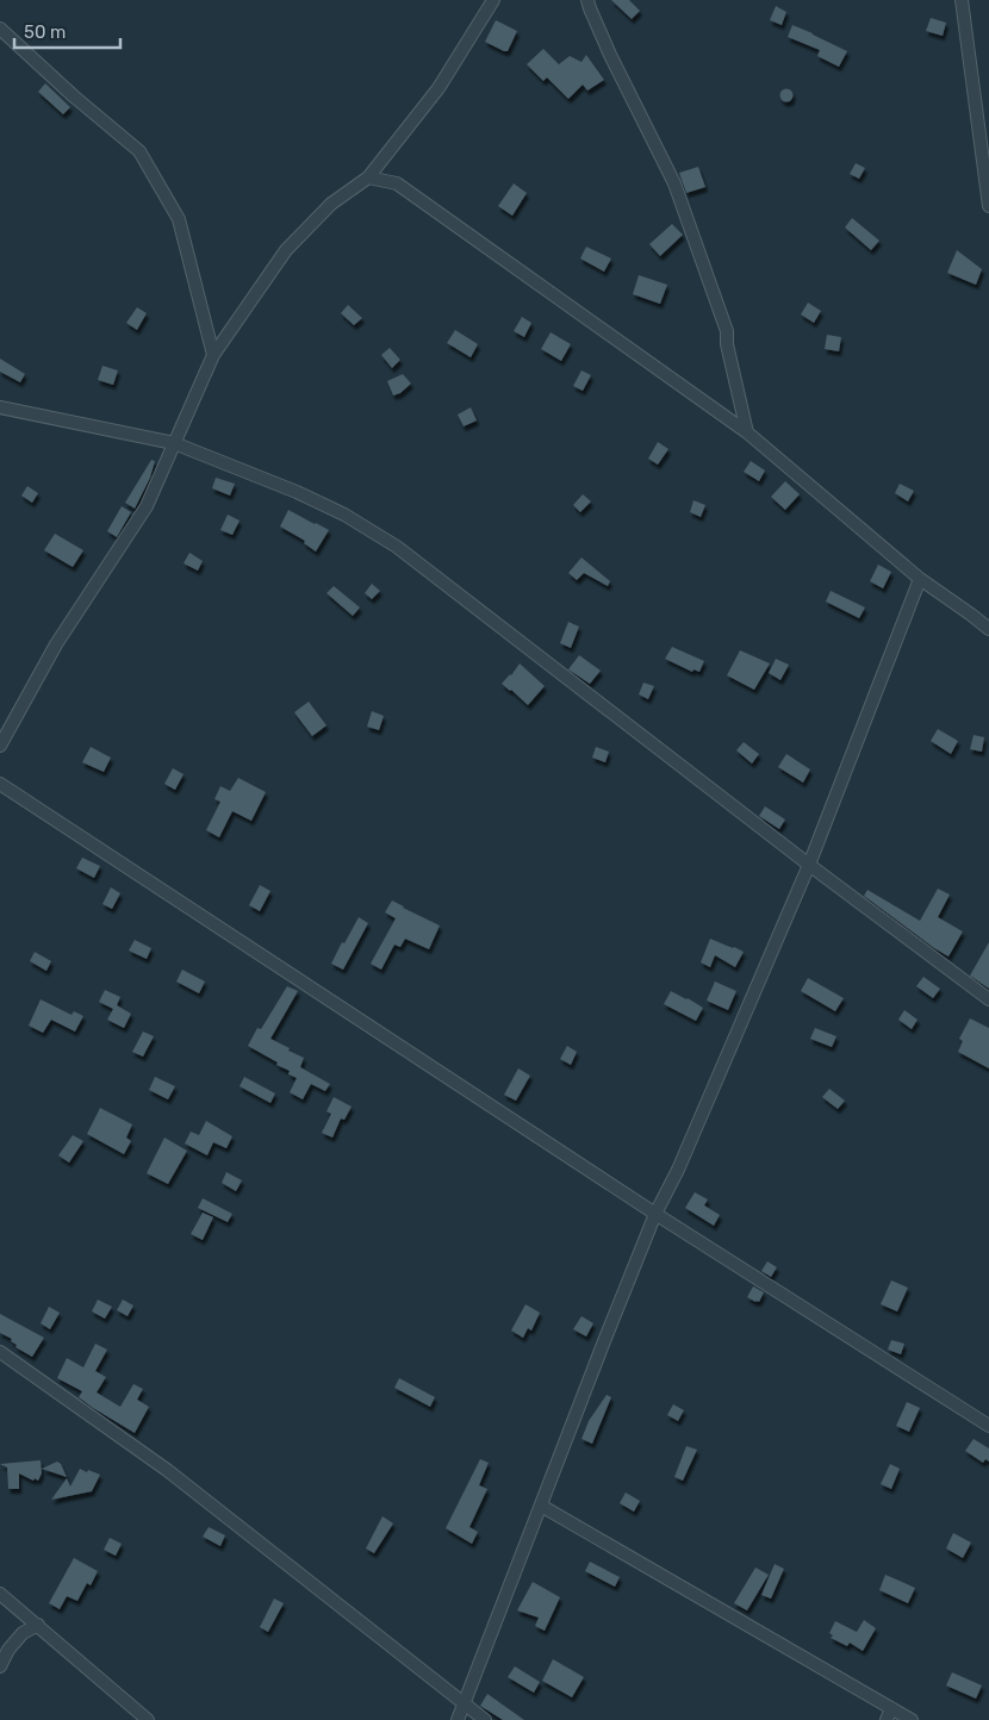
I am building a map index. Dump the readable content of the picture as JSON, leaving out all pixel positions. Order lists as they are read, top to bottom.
{
  "scale_bar": "50 m"
}
